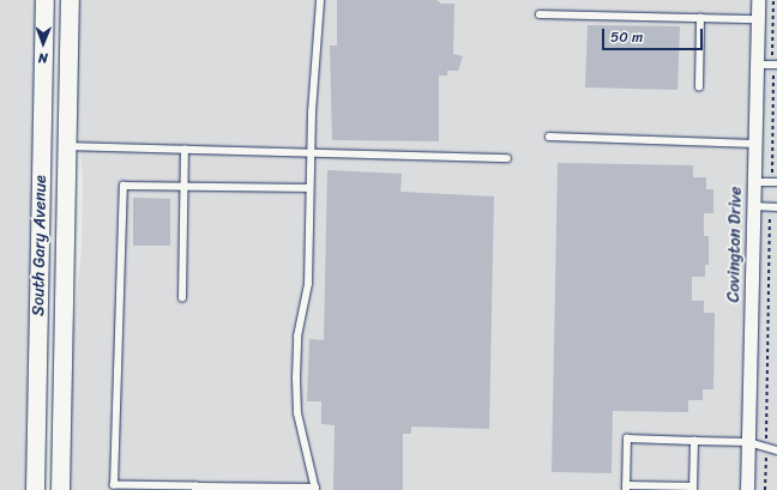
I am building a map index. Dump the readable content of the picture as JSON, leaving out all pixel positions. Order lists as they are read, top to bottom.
{
  "streets": {
    "main road": ["South Gary Avenue"],
    "street": ["Covington Drive"]
  },
  "scale_bar": "50 m",
  "north": "bottom"
}
